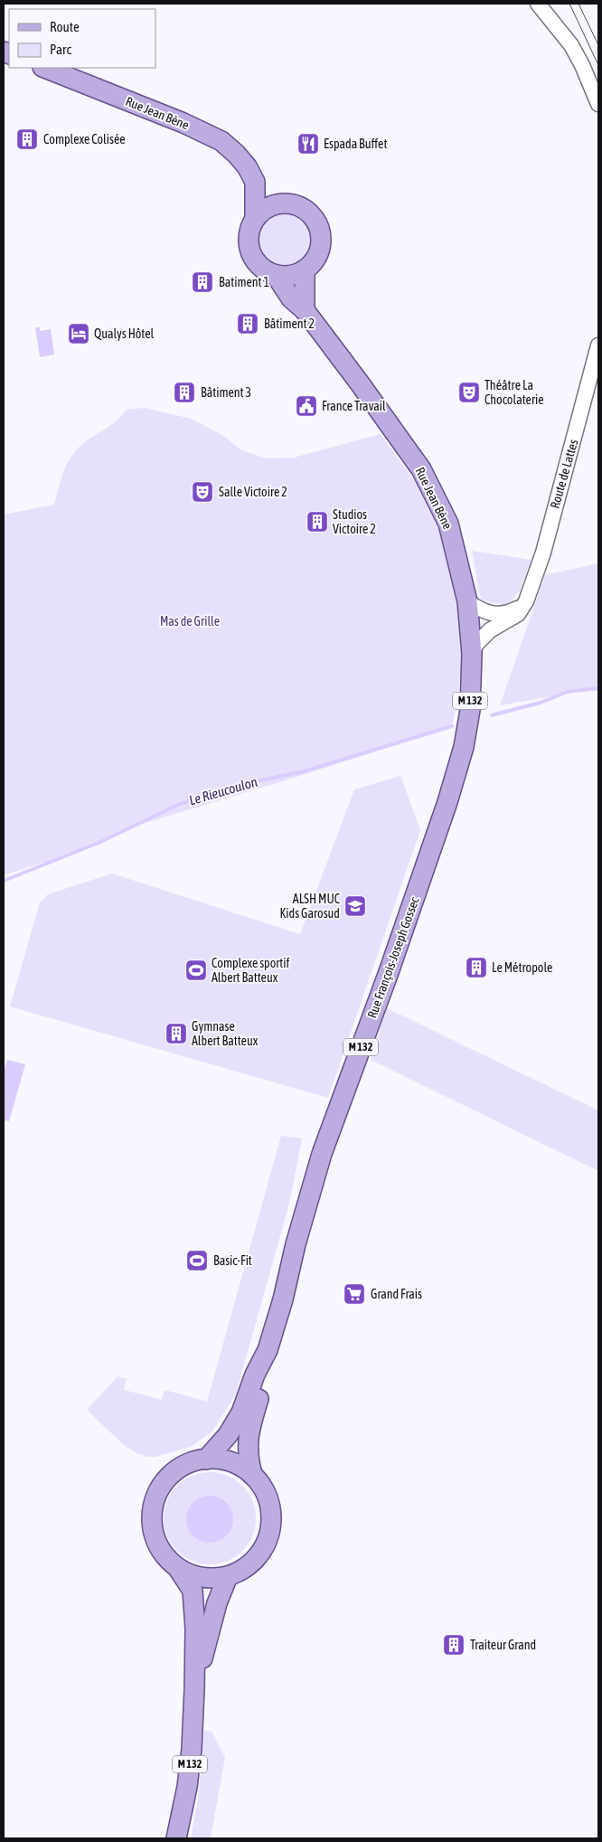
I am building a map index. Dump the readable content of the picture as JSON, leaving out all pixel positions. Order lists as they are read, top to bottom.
{
  "streets": {
    "main road": ["Rue Jean Bène", "M 132", "Rue François-Joseph Gossec"],
    "street": ["Route de Lattes"]
  },
  "crossings": [
    ["Rue Jean Bène", "Route de Lattes"],
    ["Rue Jean Bène", "Rue François-Joseph Gossec"],
    ["M 132", "Rue François-Joseph Gossec"]
  ],
  "water": ["Le Rieucoulon"],
  "parks": ["Mas de Grille"],
  "places": {
    "building": [
      "Complexe Colisée",
      "Batiment 1",
      "Bâtiment 2",
      "Bâtiment 3",
      "Studios Victoire 2",
      "Le Métropole",
      "Gymnase Albert Batteux",
      "Traiteur Grand"
    ],
    "restaurant": ["Espada Buffet"],
    "hotel": ["Qualys Hôtel"],
    "theatre": ["Théâtre La Chocolaterie", "Salle Victoire 2"],
    "public building": ["France Travail"],
    "school or university": ["ALSH MUC Kids Garosud"],
    "sports": ["Complexe sportif Albert Batteux", "Basic-Fit"],
    "supermarket": ["Grand Frais"]
  },
  "legend": ["Route", "Parc"]
}
